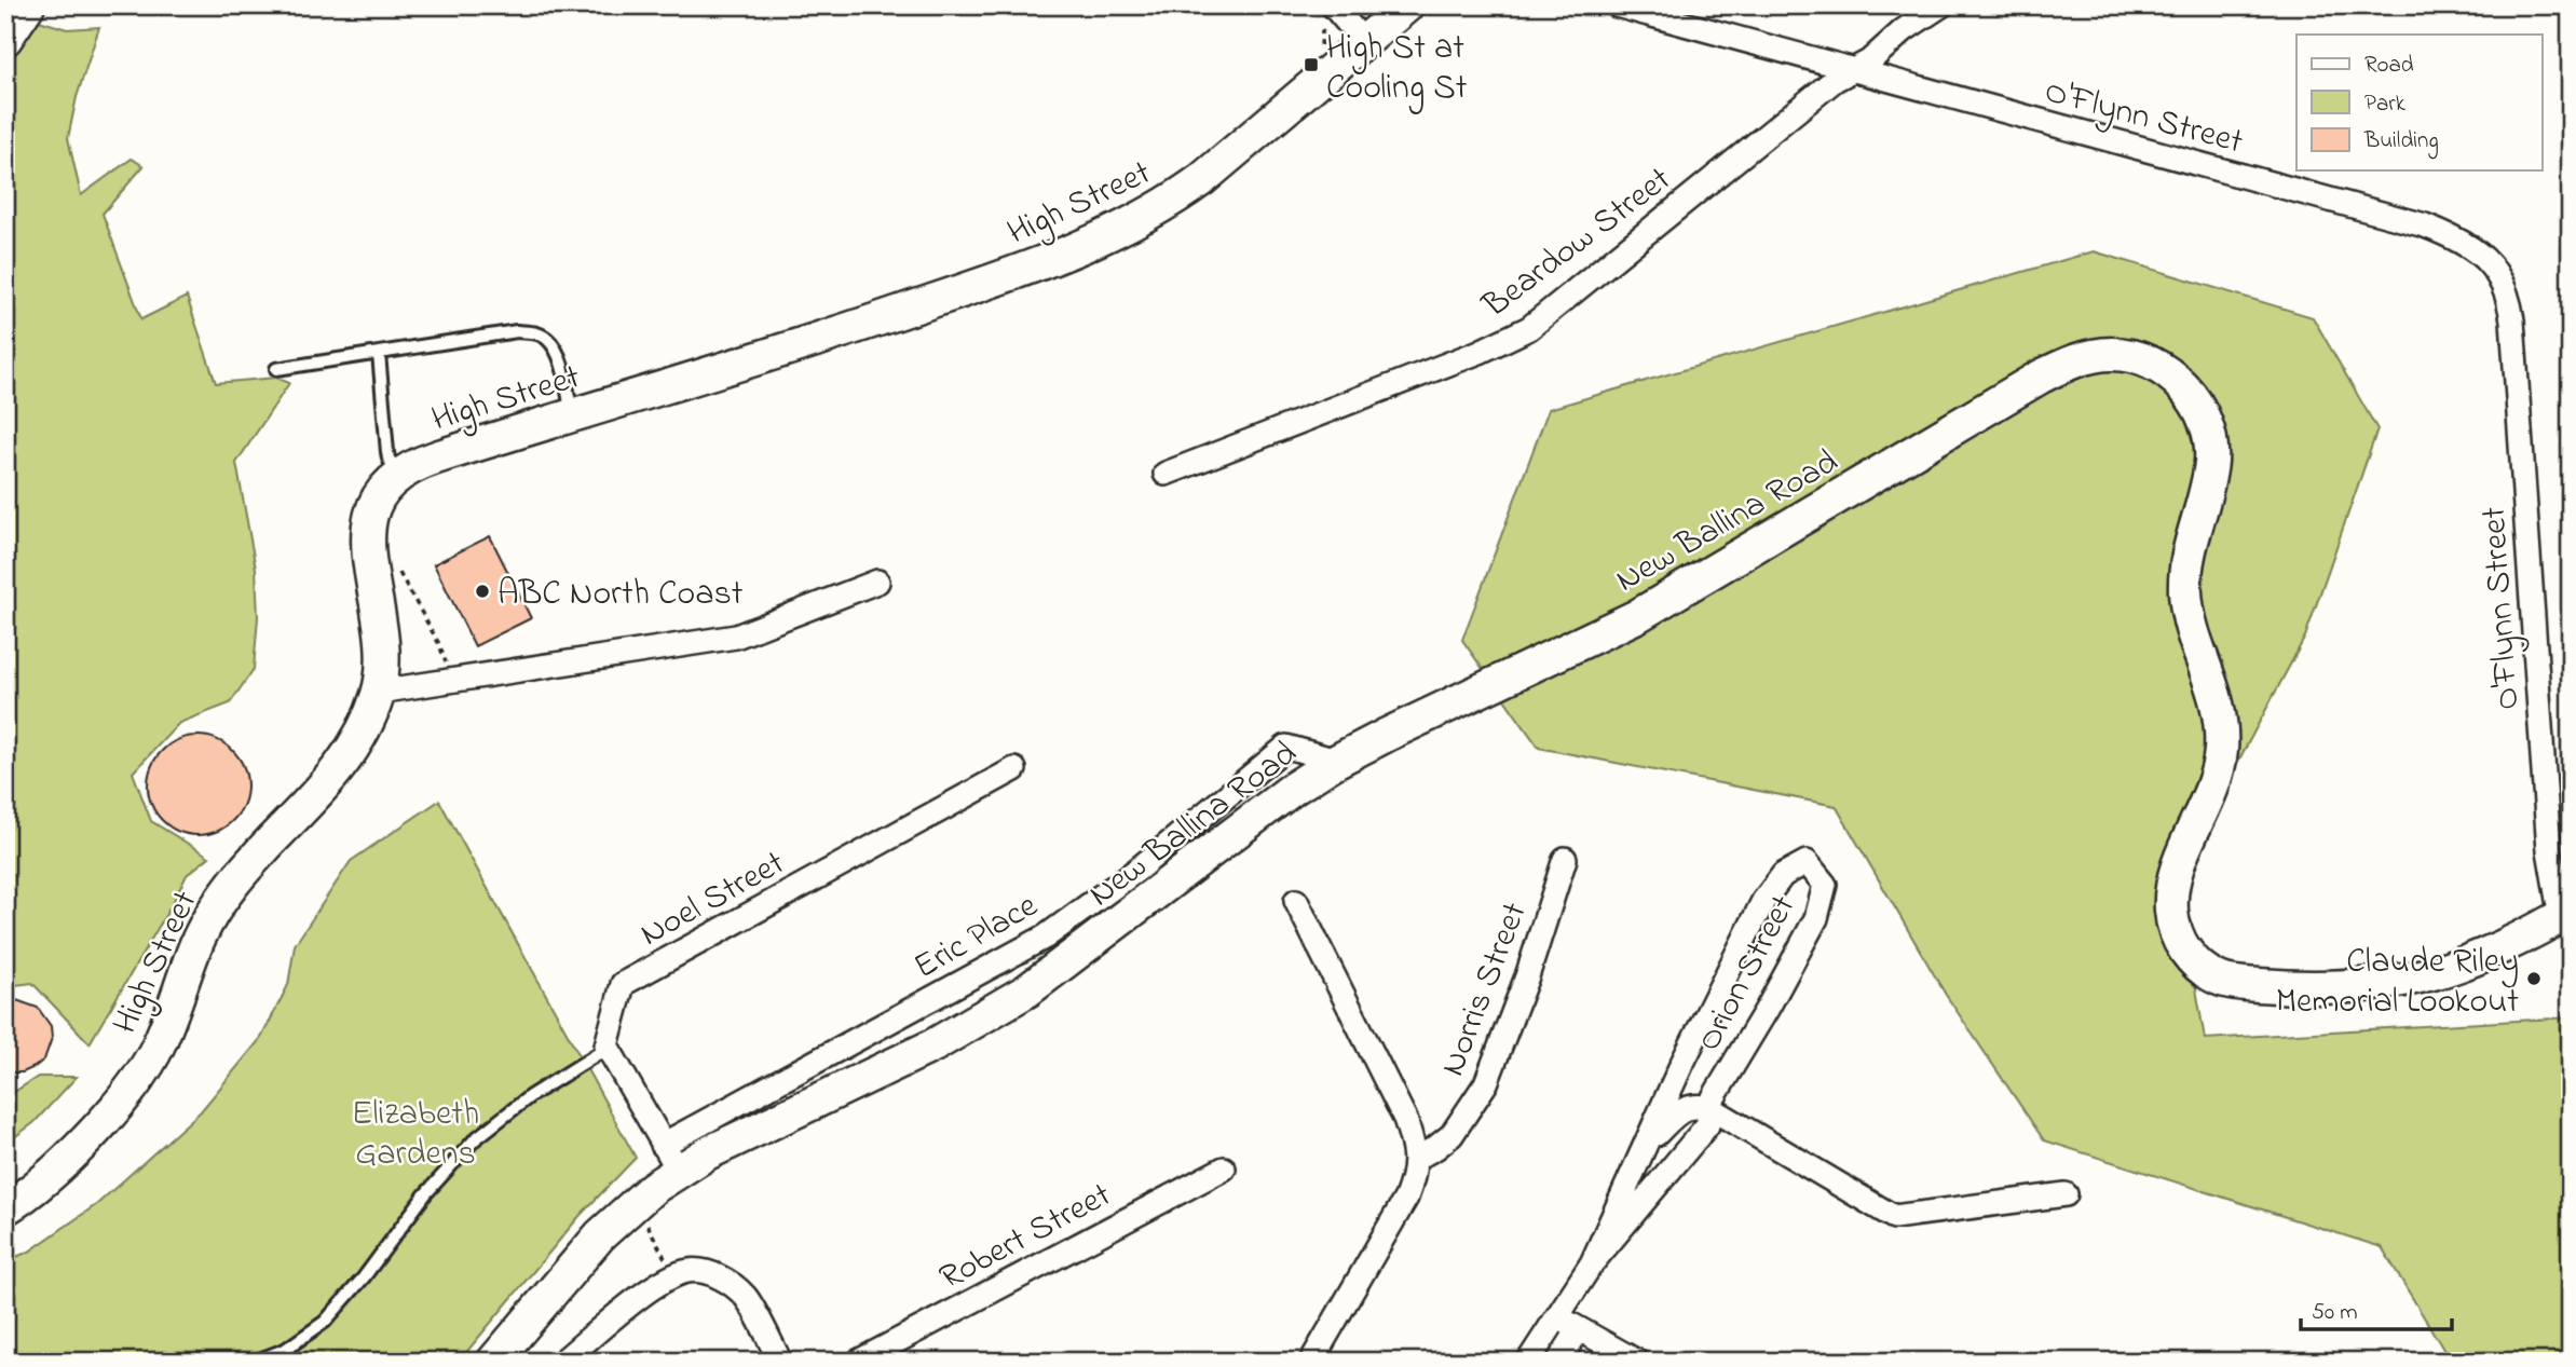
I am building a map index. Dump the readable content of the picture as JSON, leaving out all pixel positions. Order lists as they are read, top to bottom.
{
  "streets": {
    "street": [
      "O'Flynn Street",
      "High Street",
      "Beardow Street",
      "New Ballina Road",
      "Noel Street",
      "Orion Street",
      "Norris Street",
      "Robert Street"
    ]
  },
  "crossings": [
    ["O'Flynn Street", "Beardow Street"],
    ["O'Flynn Street", "New Ballina Road"]
  ],
  "parks": ["Elizabeth Gardens"],
  "places": {
    "transit": ["High St at Cooling St"],
    "other": ["ABC North Coast", "Claude Riley Memorial Lookout"]
  },
  "legend": ["Road", "Park", "Building"],
  "scale_bar": "50 m"
}
